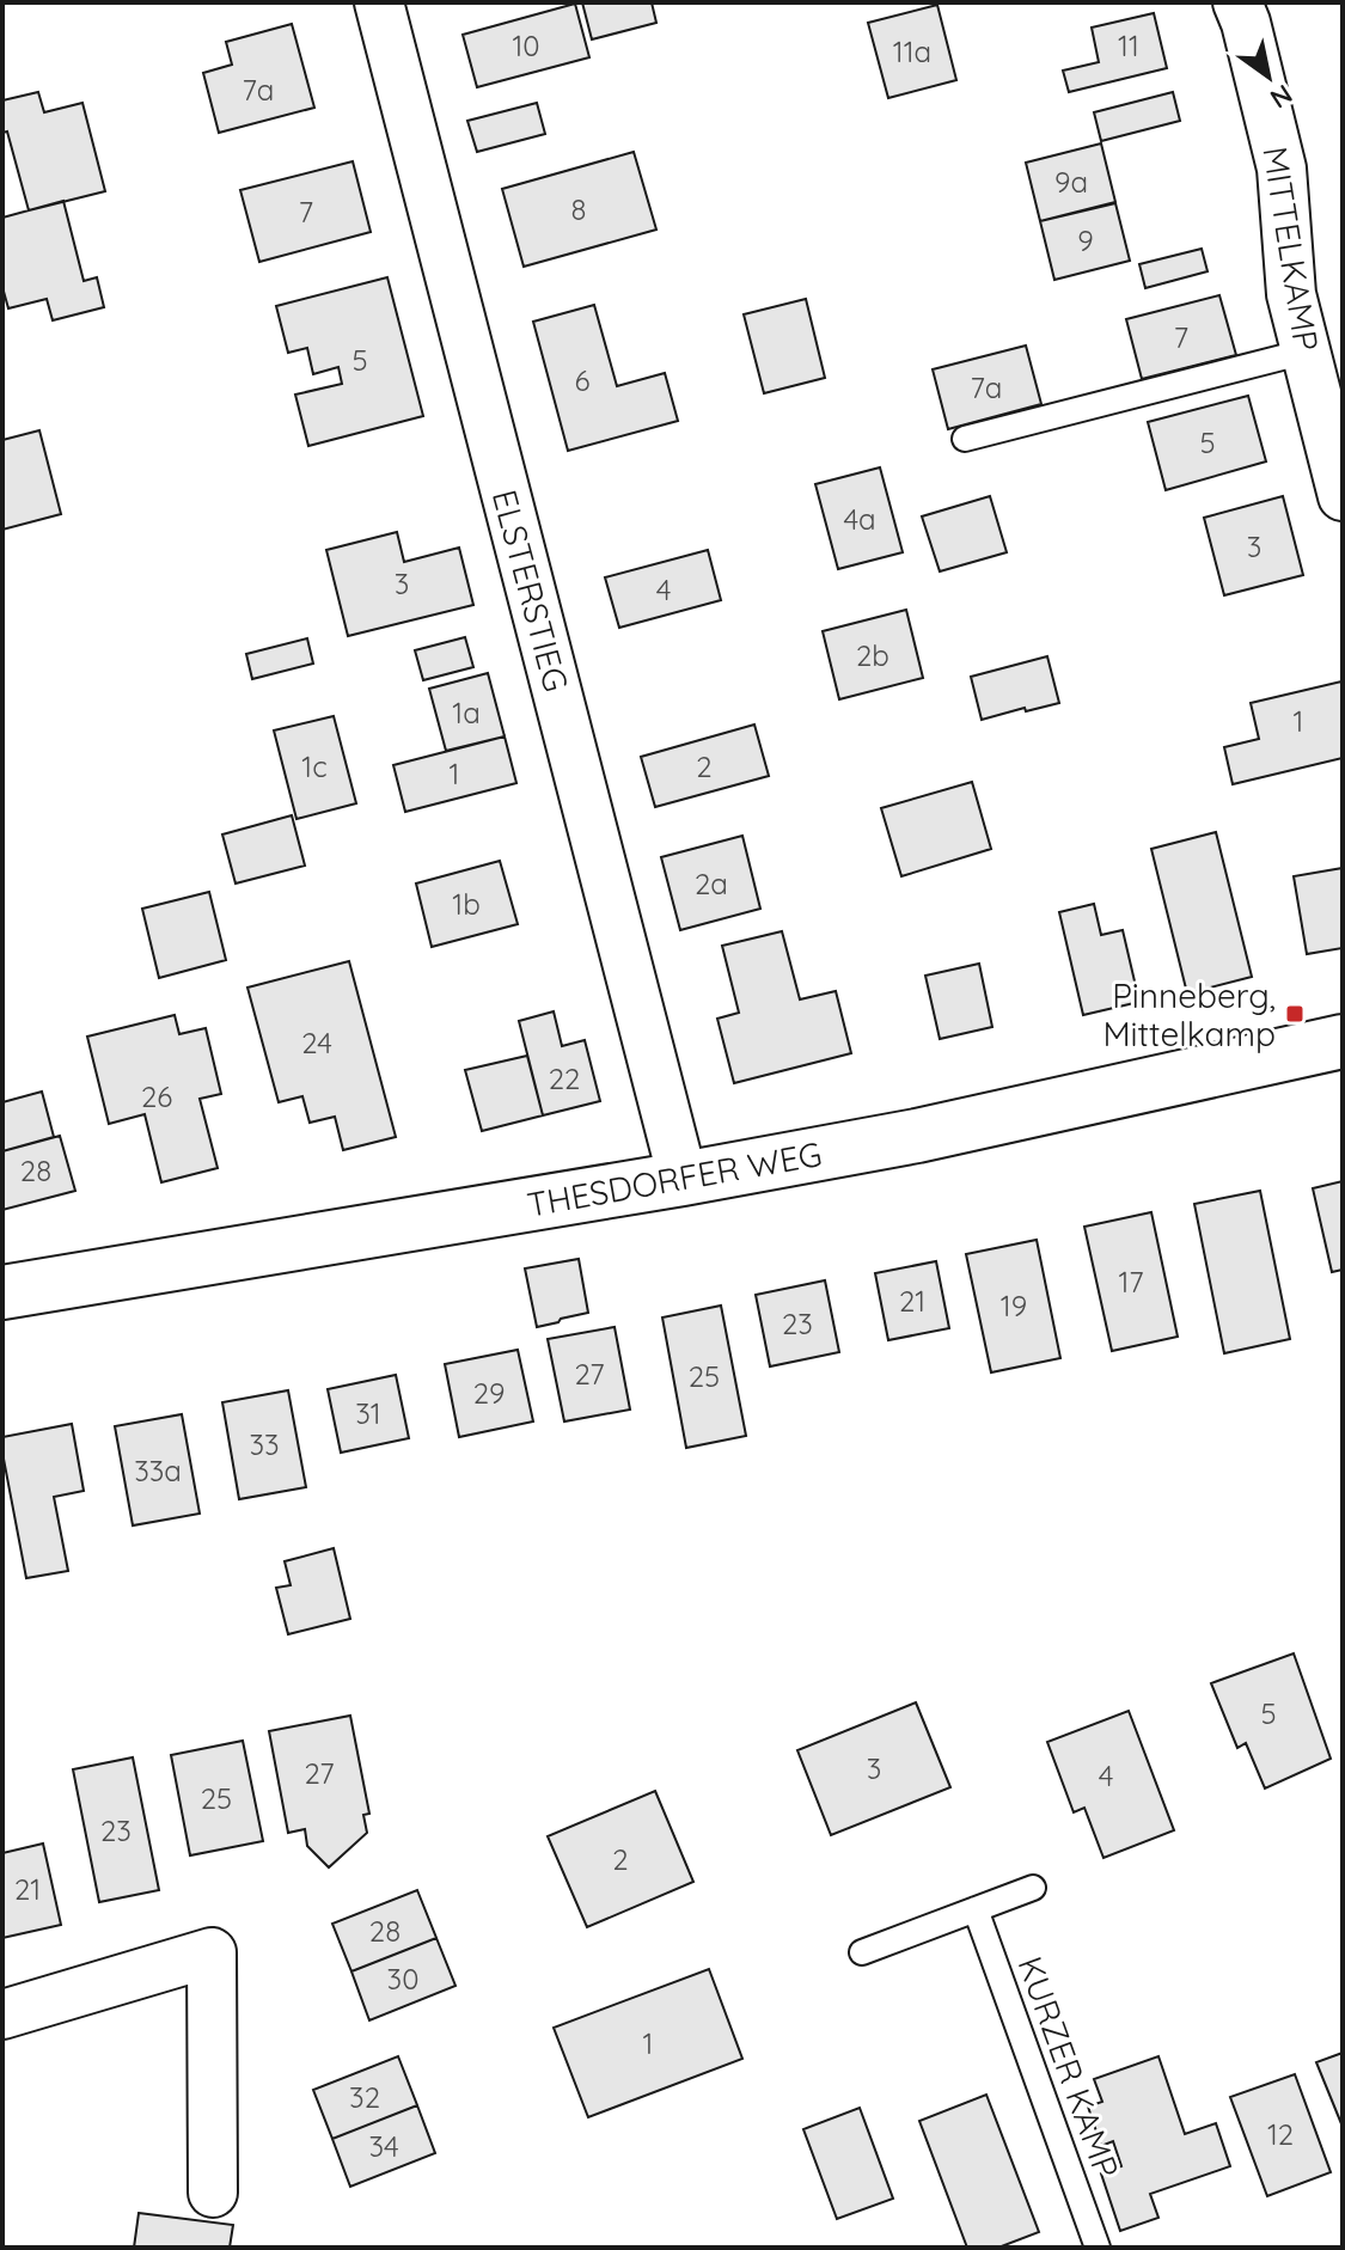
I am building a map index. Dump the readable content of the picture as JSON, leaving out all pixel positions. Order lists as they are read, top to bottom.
{
  "streets": {
    "street": ["MITTELKAMP", "ELSTERSTIEG", "THESDORFER WEG"],
    "lane": ["KURZER KAMP"]
  },
  "crossings": [
    ["ELSTERSTIEG", "THESDORFER WEG"]
  ],
  "places": {
    "transit": ["Pinneberg, Mittelkamp"]
  },
  "house_numbers": [
    "10",
    "11",
    "11a",
    "7a",
    "9a",
    "8",
    "7",
    "9",
    "7",
    "5",
    "6",
    "7a",
    "5",
    "4a",
    "3",
    "3",
    "4",
    "2b",
    "1a",
    "1",
    "1c",
    "2",
    "1",
    "2a",
    "1b",
    "24",
    "22",
    "26",
    "28",
    "17",
    "21",
    "19",
    "23",
    "27",
    "25",
    "29",
    "31",
    "33",
    "33a",
    "5",
    "3",
    "27",
    "4",
    "25",
    "23",
    "2",
    "21",
    "28",
    "30",
    "1",
    "32",
    "12",
    "34"
  ],
  "north": "bottom right"
}
